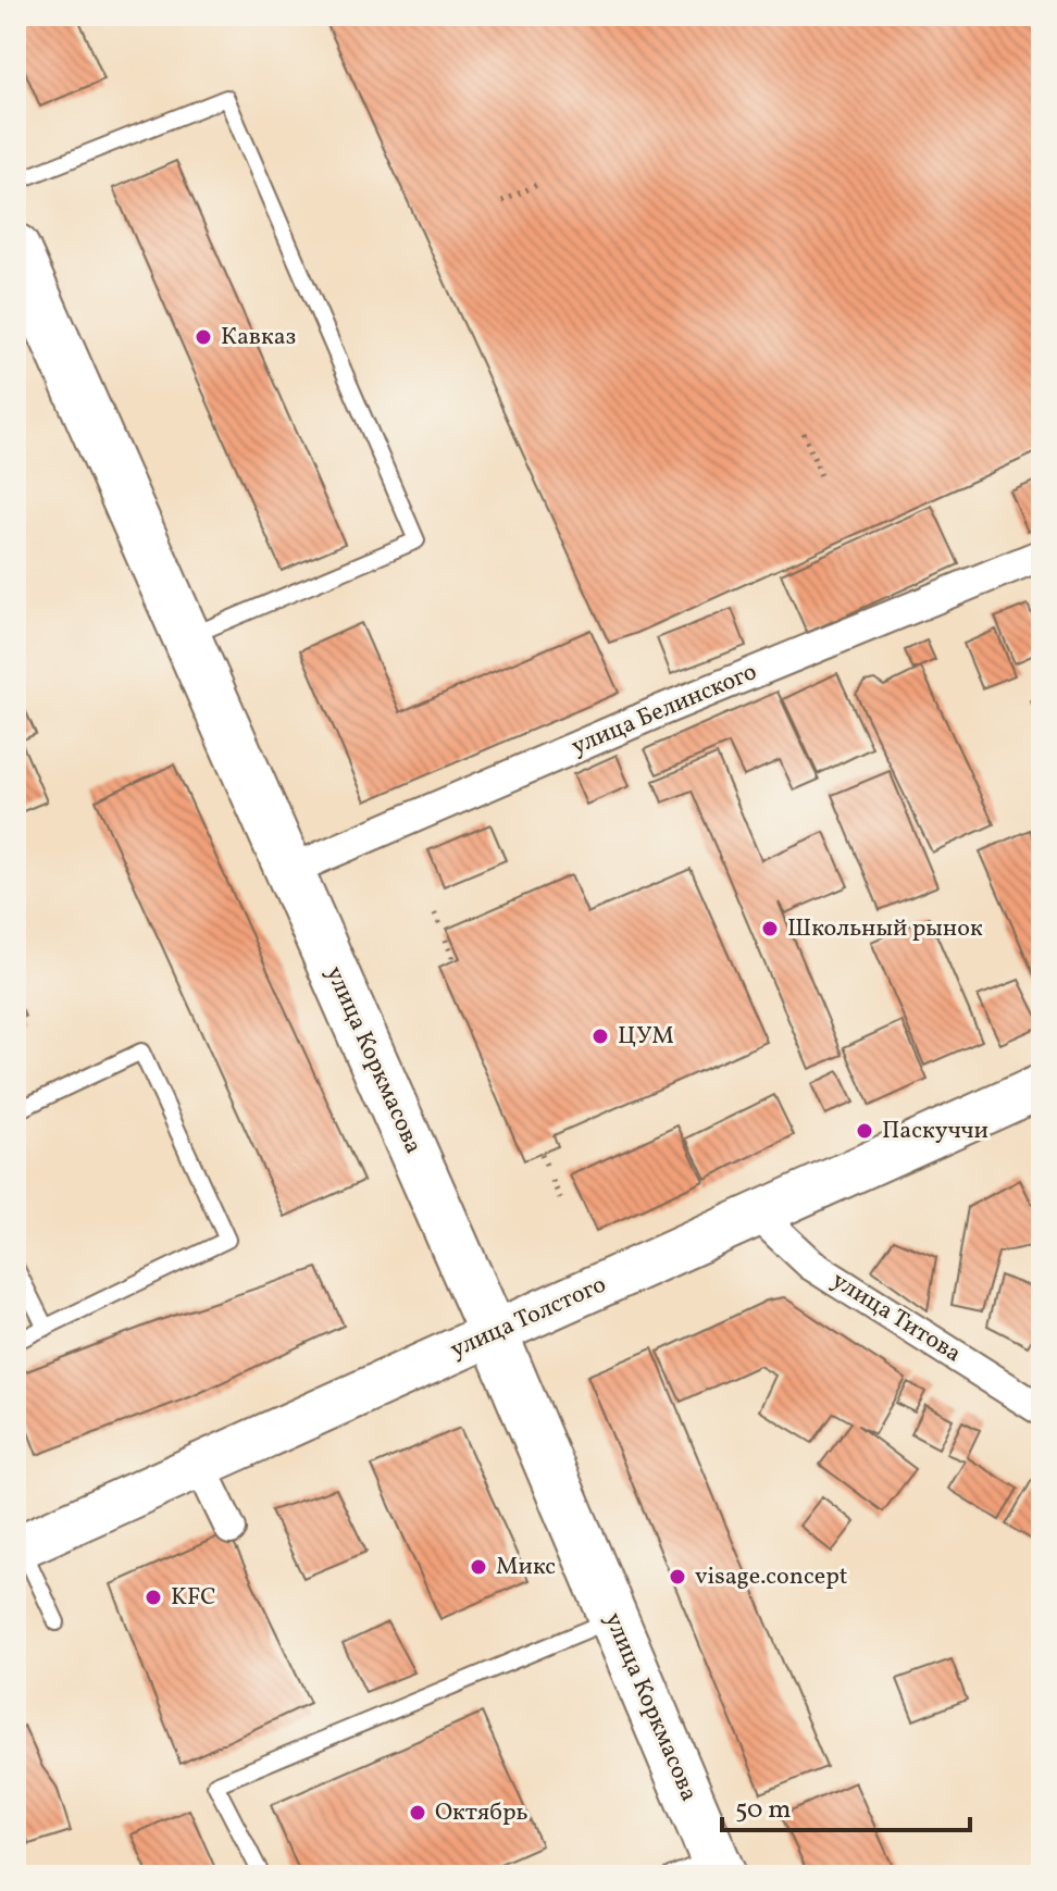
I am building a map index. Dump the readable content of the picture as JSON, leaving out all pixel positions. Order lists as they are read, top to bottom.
{
  "streets": {
    "main road": ["улица Коркмасова", "улица Толстого"],
    "street": ["улица Белинского", "улица Титова"]
  },
  "crossings": [
    ["улица Белинского", "улица Коркмасова"],
    ["улица Коркмасова", "улица Толстого"],
    ["улица Толстого", "улица Титова"]
  ],
  "places": [
    "Кавказ",
    "Школьный рынок",
    "ЦУМ",
    "Паскуччи",
    "Микс",
    "visage.concept",
    "KFC",
    "Октябрь"
  ],
  "scale_bar": "50 m"
}
